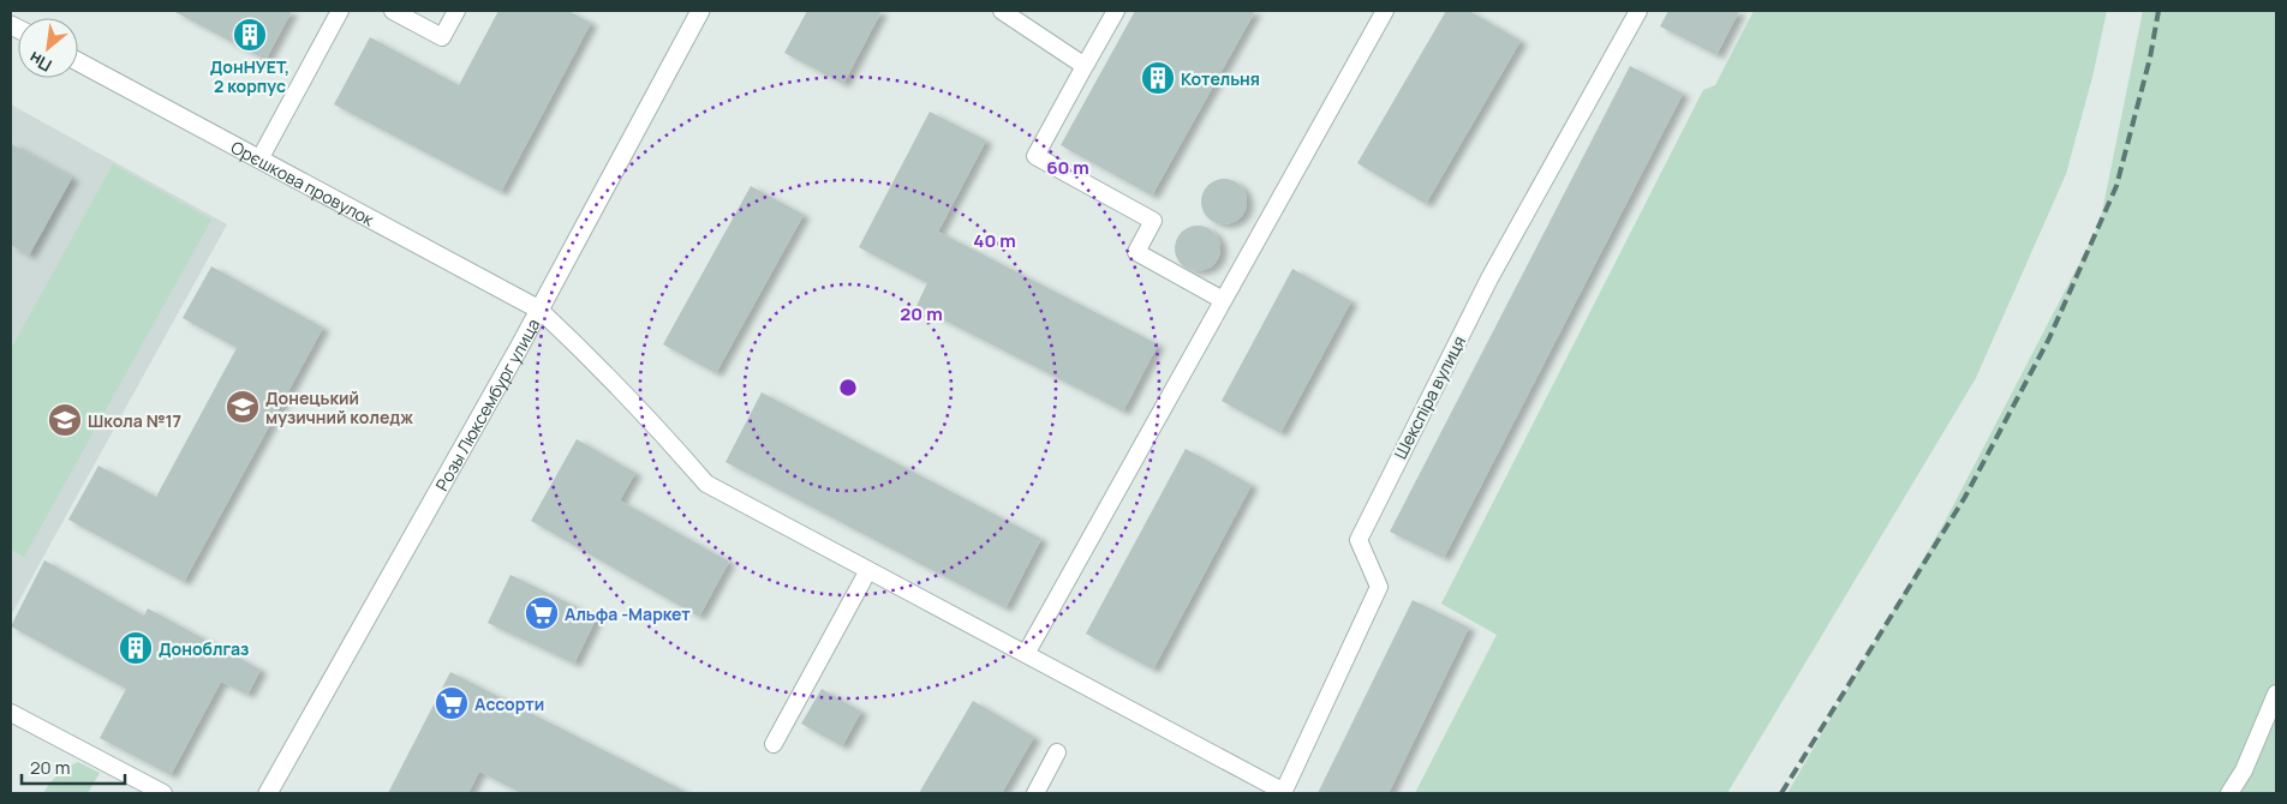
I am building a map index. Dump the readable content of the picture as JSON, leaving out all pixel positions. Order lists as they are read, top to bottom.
{
  "streets": {
    "street": ["Орєшкова провулок", "Розы Люксембург улица"],
    "lane": ["Шекспіра вулиця"]
  },
  "crossings": [
    ["Орєшкова провулок", "Розы Люксембург улица"]
  ],
  "places": {
    "building": ["ДонНУЕТ, 2 корпус", "Котельня", "Доноблгаз"],
    "school or university": ["Донецький музичний коледж", "Школа №17"],
    "supermarket": ["Альфа -Маркет", "Ассорти"]
  },
  "scale_bar": "20 m",
  "north": "bottom left",
  "rings": ["60 m", "40 m", "20 m"]
}
